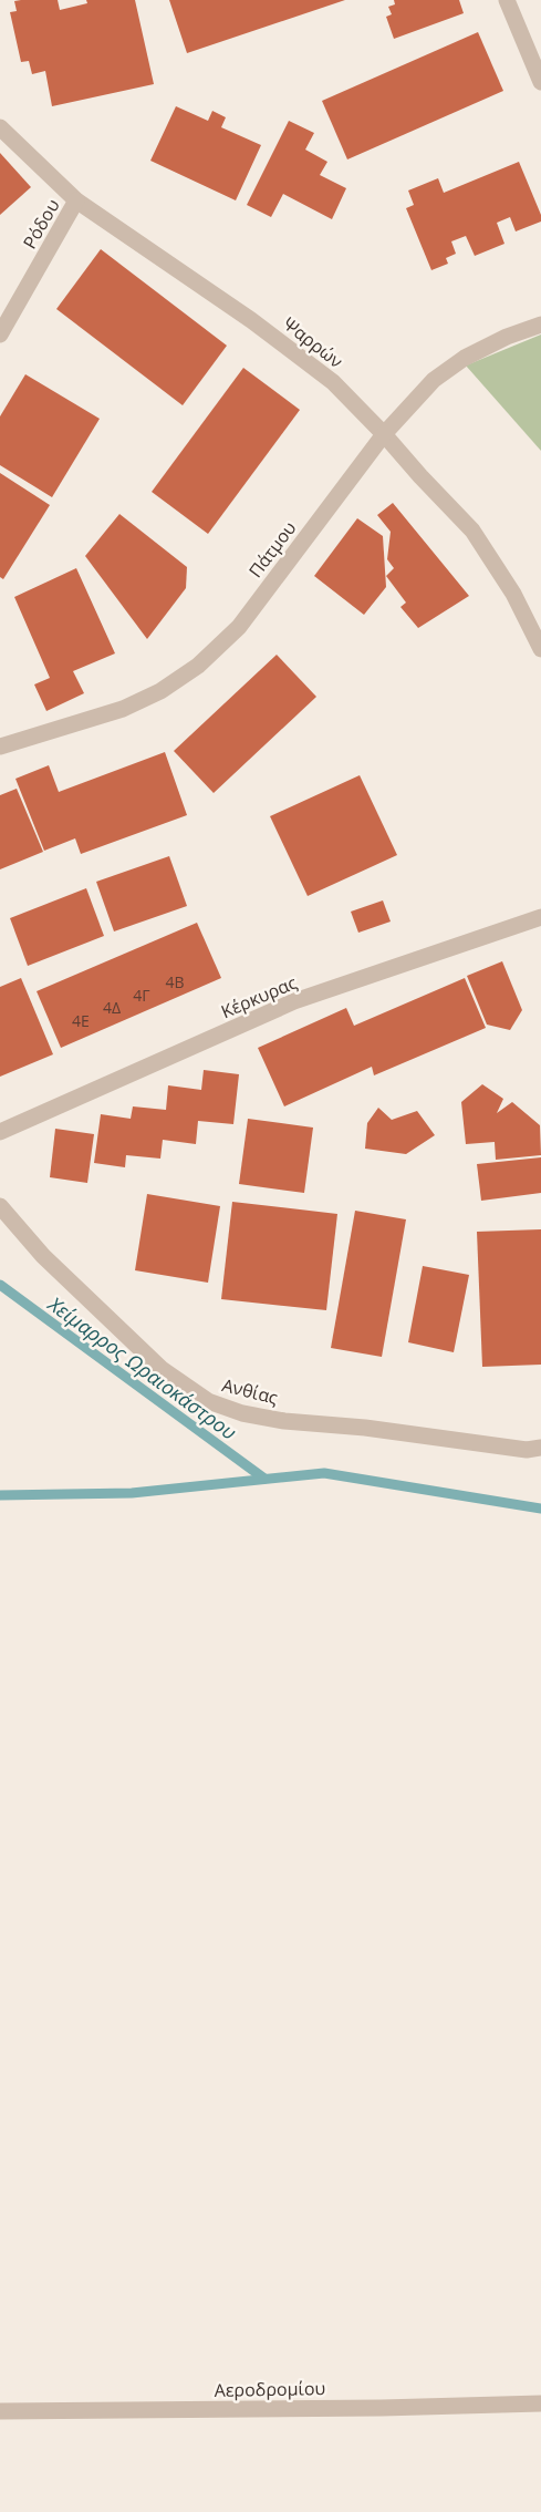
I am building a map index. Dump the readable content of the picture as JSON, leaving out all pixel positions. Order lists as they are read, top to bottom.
{
  "streets": {
    "street": [
      "Ρόδου",
      "Ψαρρών",
      "Πάτμου",
      "Κέρκυρας",
      "Ανθίας",
      "Αεροδρομίου"
    ]
  },
  "crossings": [
    ["Ρόδου", "Ψαρρών"],
    ["Ψαρρών", "Πάτμου"]
  ],
  "water": ["Χείμαρρος Ωραιοκάστρου"],
  "house_numbers": [
    "4Β",
    "4Γ",
    "4Δ",
    "4Ε"
  ]
}
